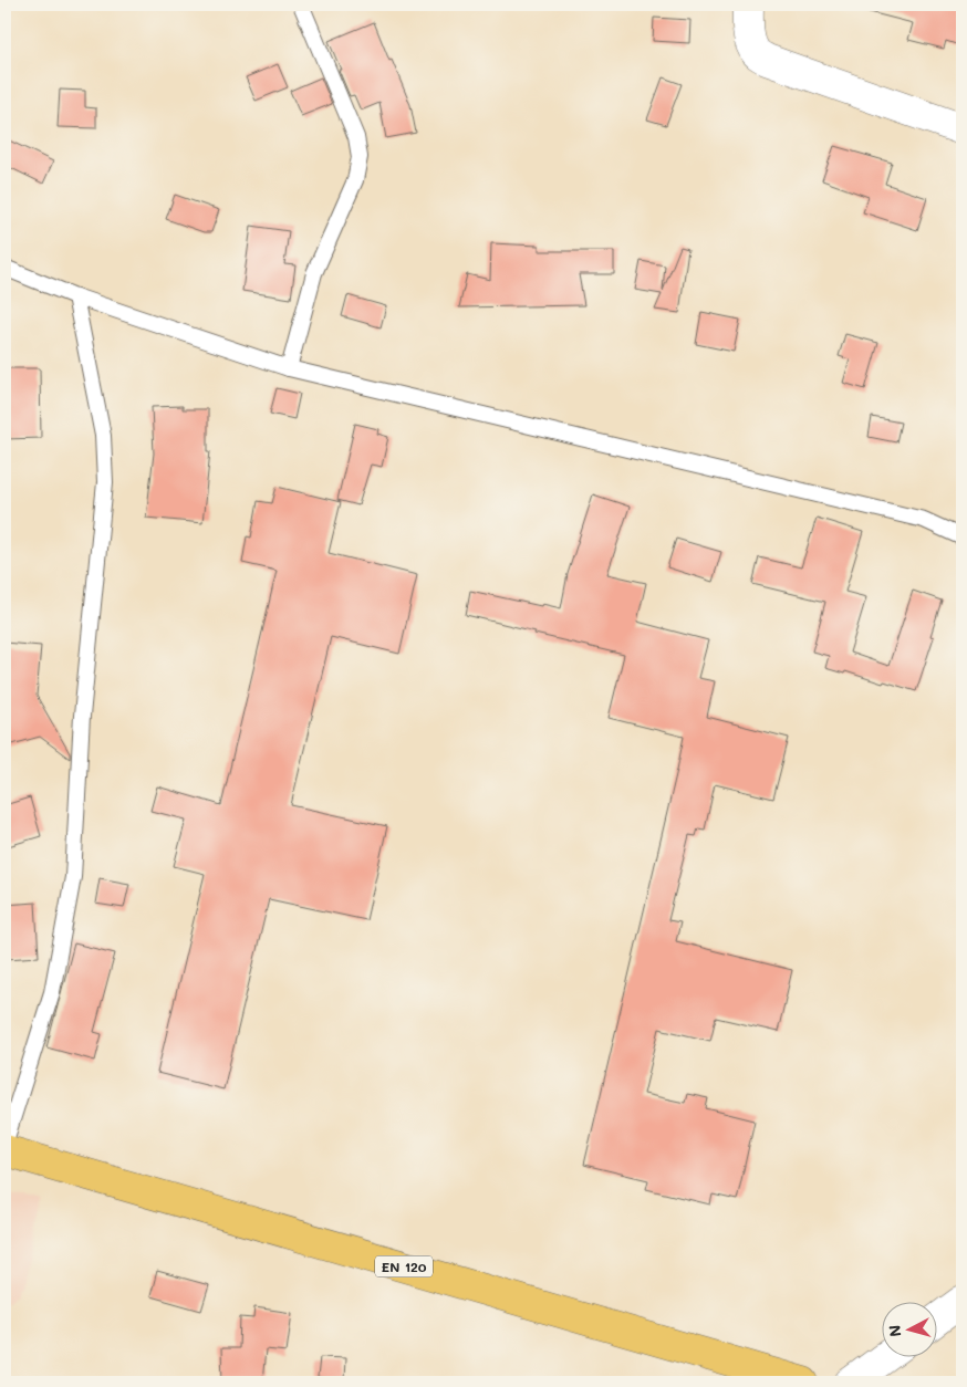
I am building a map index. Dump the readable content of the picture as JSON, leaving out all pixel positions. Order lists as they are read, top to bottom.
{
  "streets": {
    "main road": ["EN 120"]
  },
  "north": "left"
}
